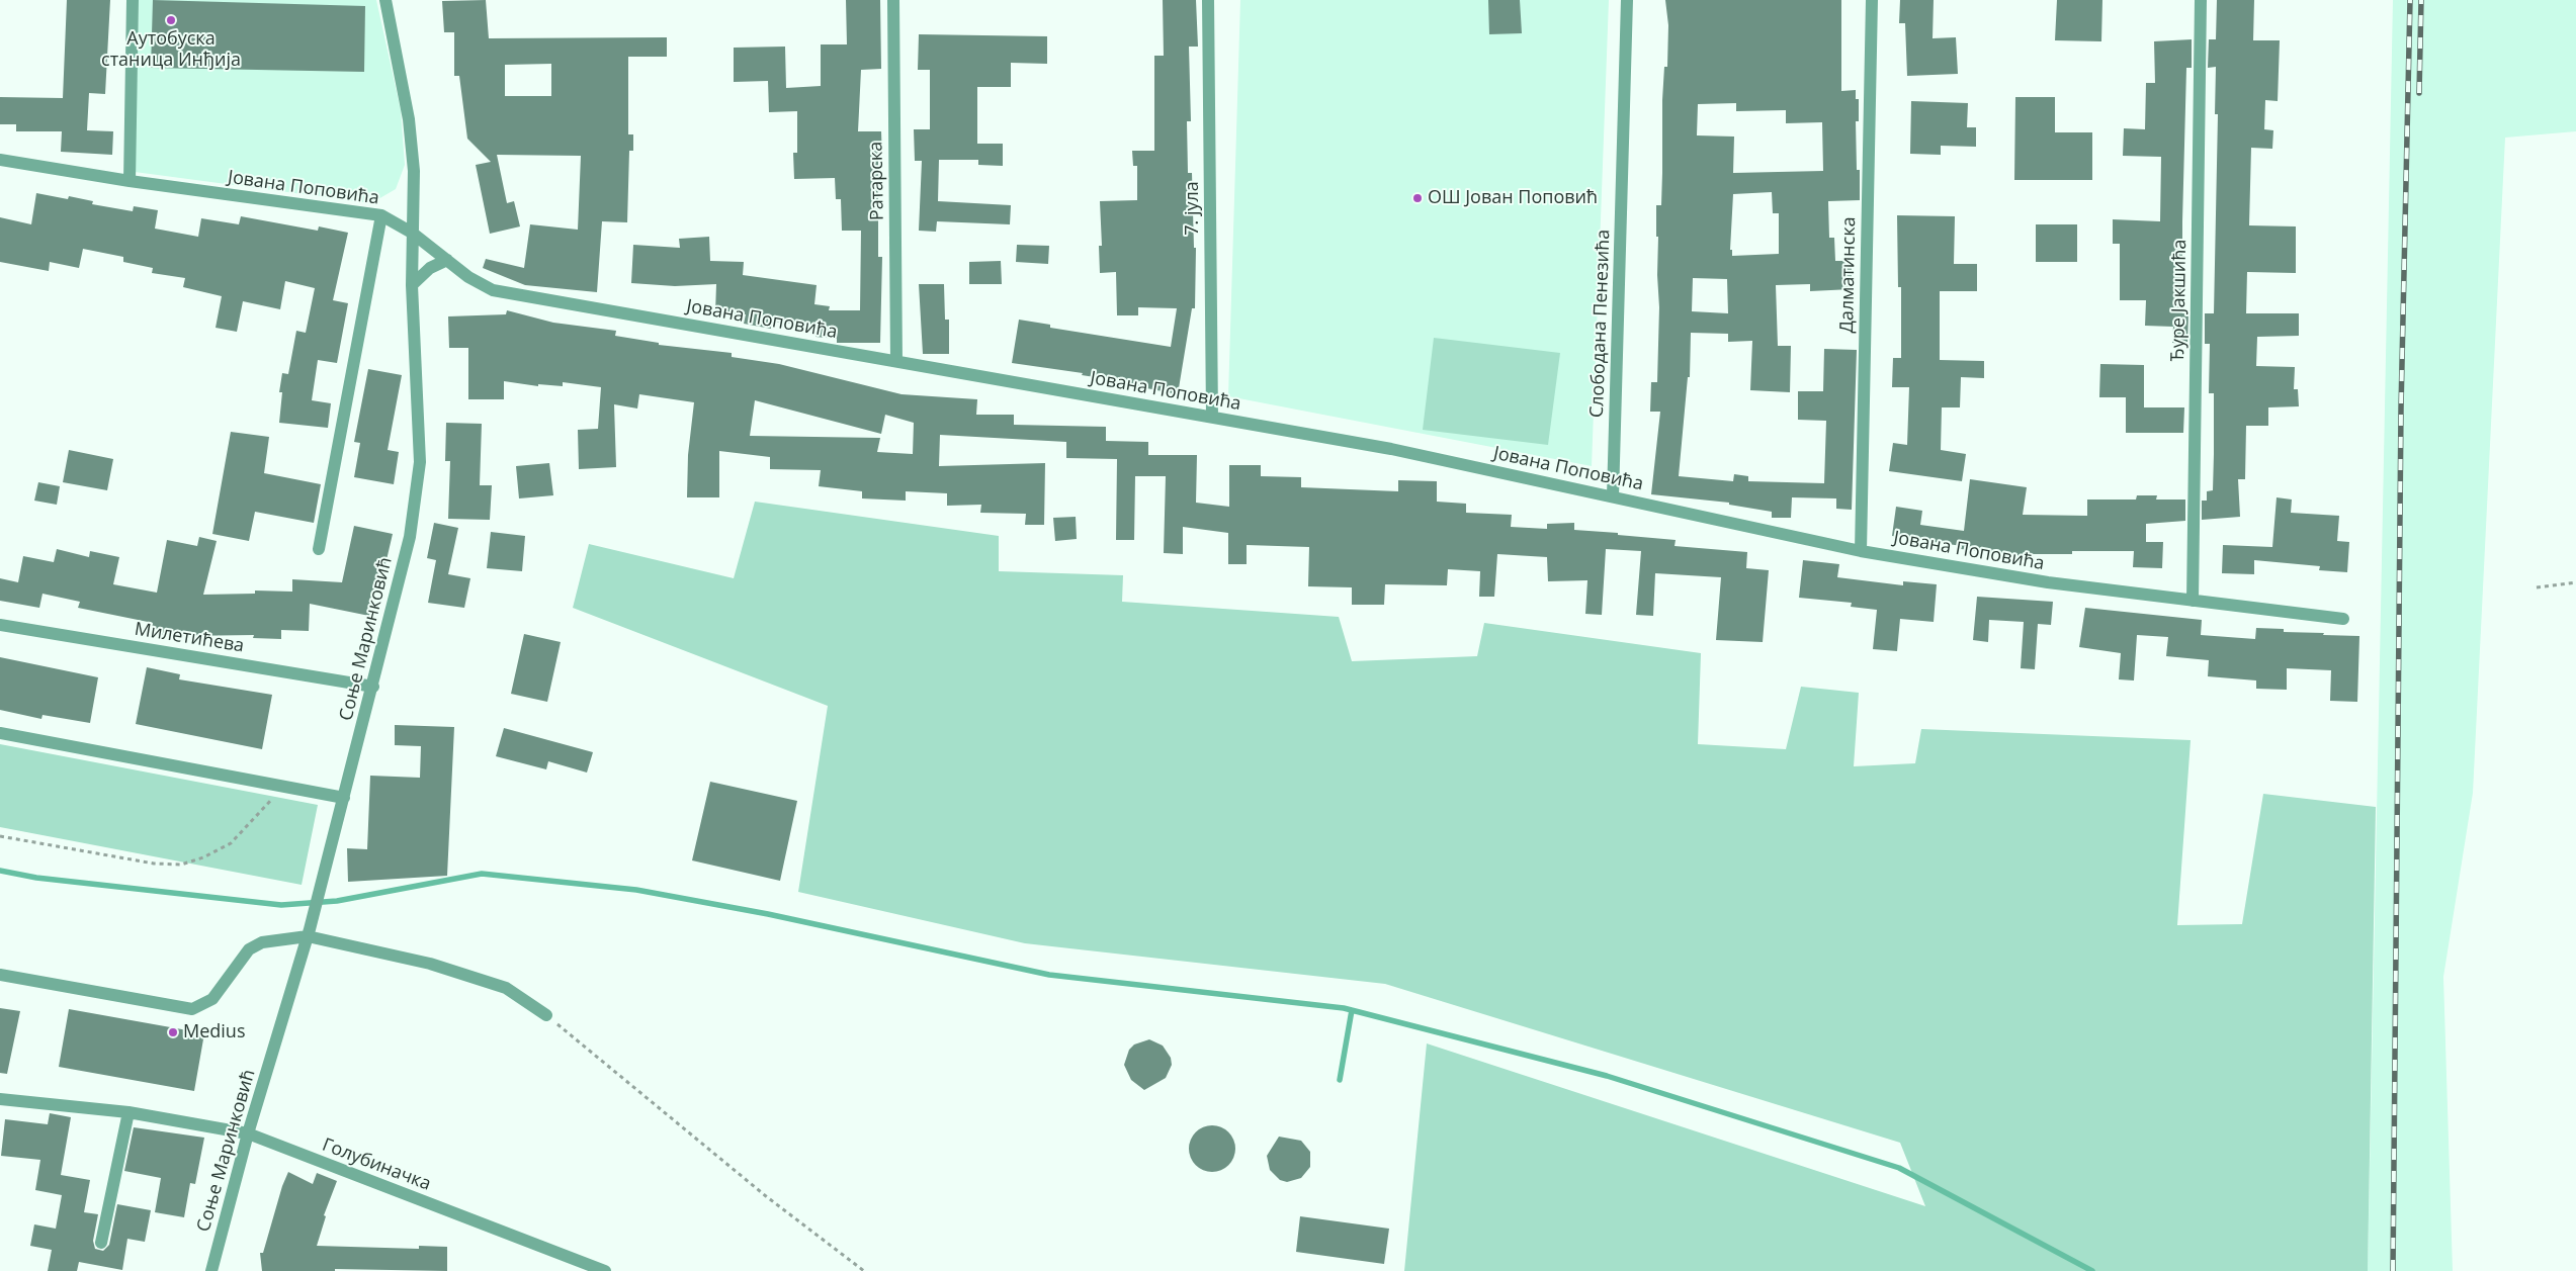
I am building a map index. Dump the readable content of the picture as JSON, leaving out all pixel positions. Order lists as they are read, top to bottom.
{
  "streets": {
    "street": [
      "Ратарска",
      "Јована Поповића",
      "7. јула",
      "Далматинска",
      "Ђуре Јакшића",
      "Слободана Пенезића",
      "Милетићева",
      "Соње Маринковић",
      "Голубиначка"
    ]
  },
  "crossings": [
    ["Ратарска", "Јована Поповића"],
    ["Јована Поповића", "7. јула"],
    ["Јована Поповића", "Далматинска"],
    ["Јована Поповића", "Ђуре Јакшића"],
    ["Јована Поповића", "Слободана Пенезића"],
    ["Јована Поповића", "Соње Маринковић"],
    ["Милетићева", "Соње Маринковић"],
    ["Соње Маринковић", "Голубиначка"]
  ],
  "places": ["Аутобуска станица Инђија", "ОШ Јован Поповић", "Medius"]
}
